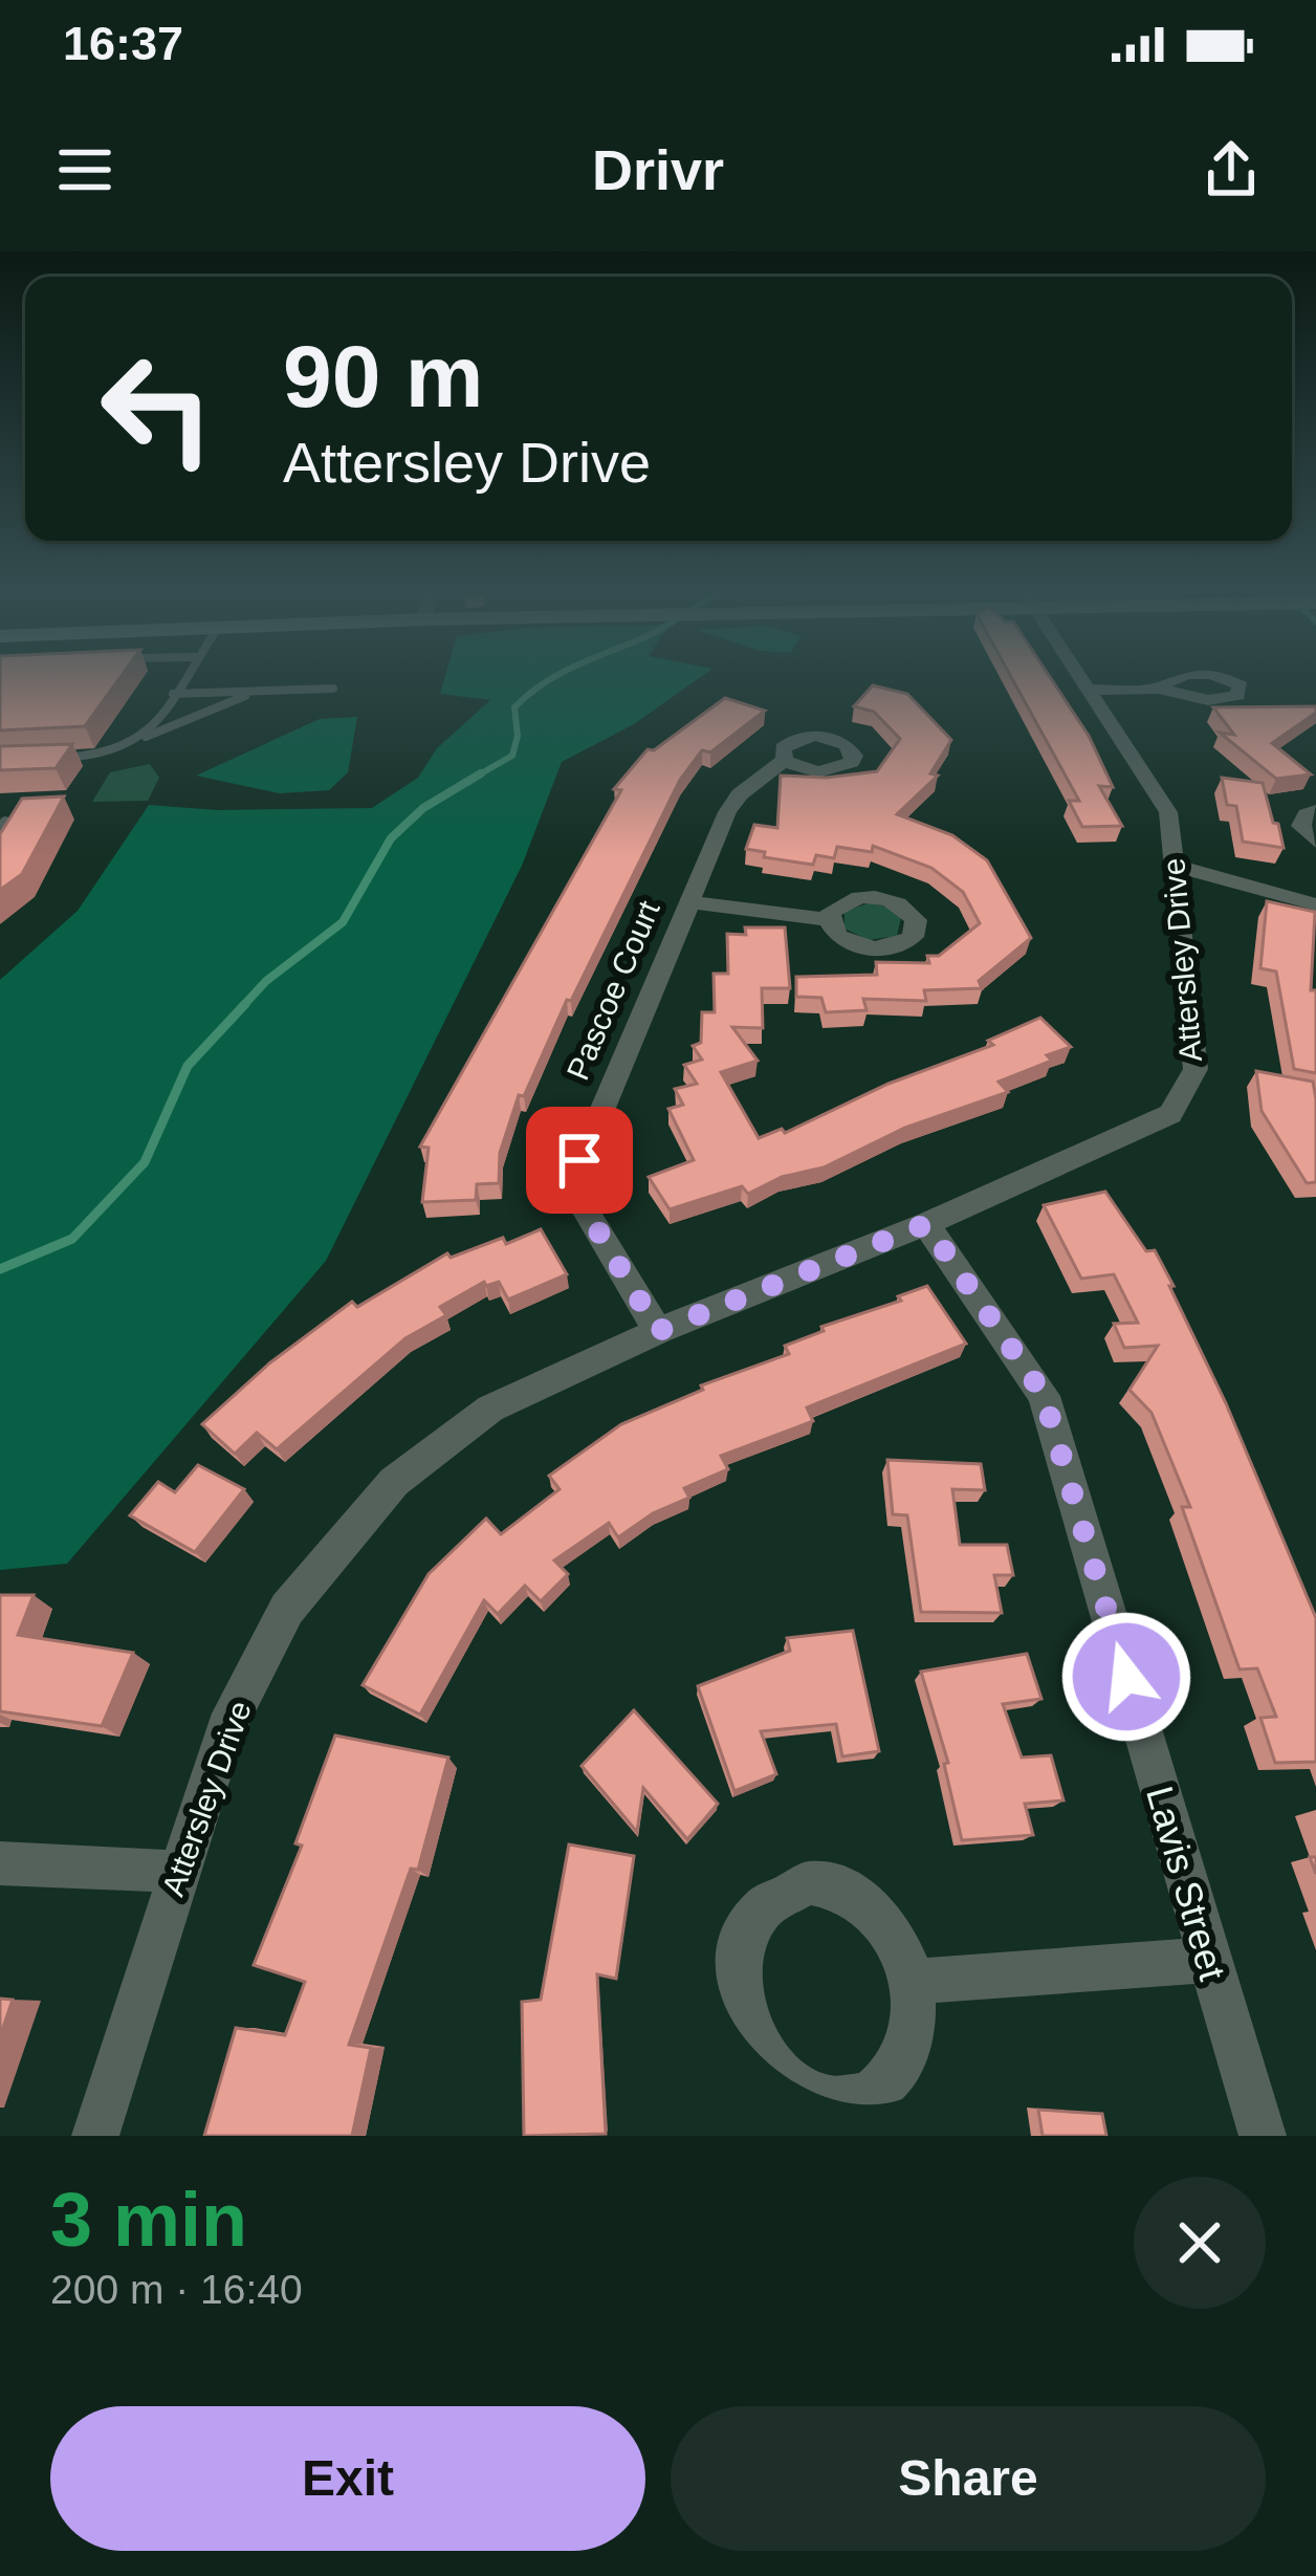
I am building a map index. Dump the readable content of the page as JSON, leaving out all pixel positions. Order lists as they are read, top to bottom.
{
  "streets": {
    "street": ["Attersley Drive", "Pascoe Court", "Lavis Street"]
  },
  "crossings": [
    ["Attersley Drive", "Pascoe Court"],
    ["Attersley Drive", "Lavis Street"]
  ],
  "page": {
    "status": "16:37",
    "header": "Drivr",
    "turn": ["90 m", "Attersley Drive"],
    "heading": ["3 min", "200 m · 16:40"],
    "buttons": ["Exit", "Share"]
  }
}
